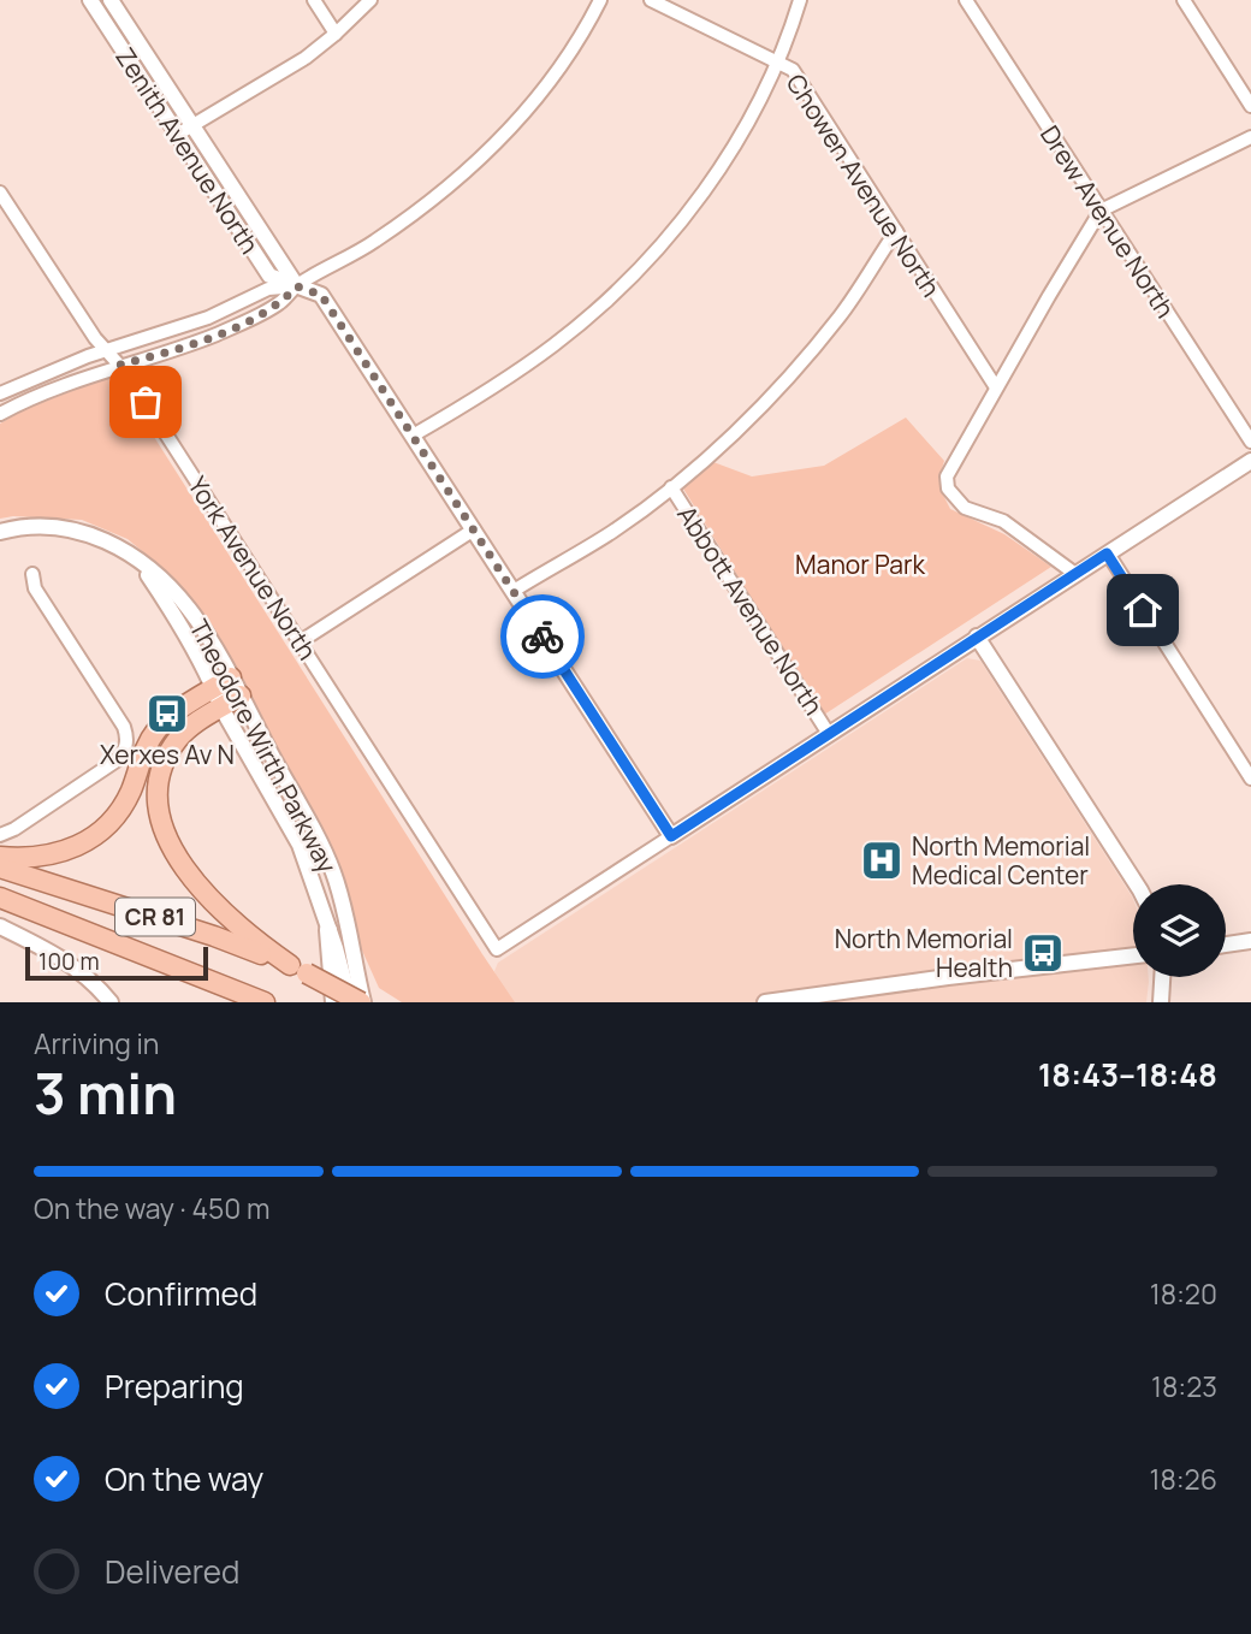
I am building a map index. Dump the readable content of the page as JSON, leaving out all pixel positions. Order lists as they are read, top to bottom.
{
  "streets": {
    "main road": ["CR 81"],
    "street": [
      "Zenith Avenue North",
      "Chowen Avenue North",
      "Drew Avenue North",
      "York Avenue North",
      "Abbott Avenue North",
      "Theodore Wirth Parkway"
    ]
  },
  "crossings": [
    ["Zenith Avenue North", "York Avenue North"],
    ["Theodore Wirth Parkway", "CR 81"]
  ],
  "parks": ["Manor Park"],
  "places": {
    "bus stop": ["Xerxes Av N", "North Memorial Health"],
    "hospital": ["North Memorial Medical Center"]
  },
  "scale_bar": "100 m",
  "page": {
    "scale": "100 m",
    "heading": ["3 min", "Arriving in", "18:43–18:48"],
    "bar": "On the way · 450 m",
    "list": [
      ["Confirmed", "18:20"],
      ["Preparing", "18:23"],
      ["On the way", "18:26"],
      "Delivered"
    ]
  }
}
